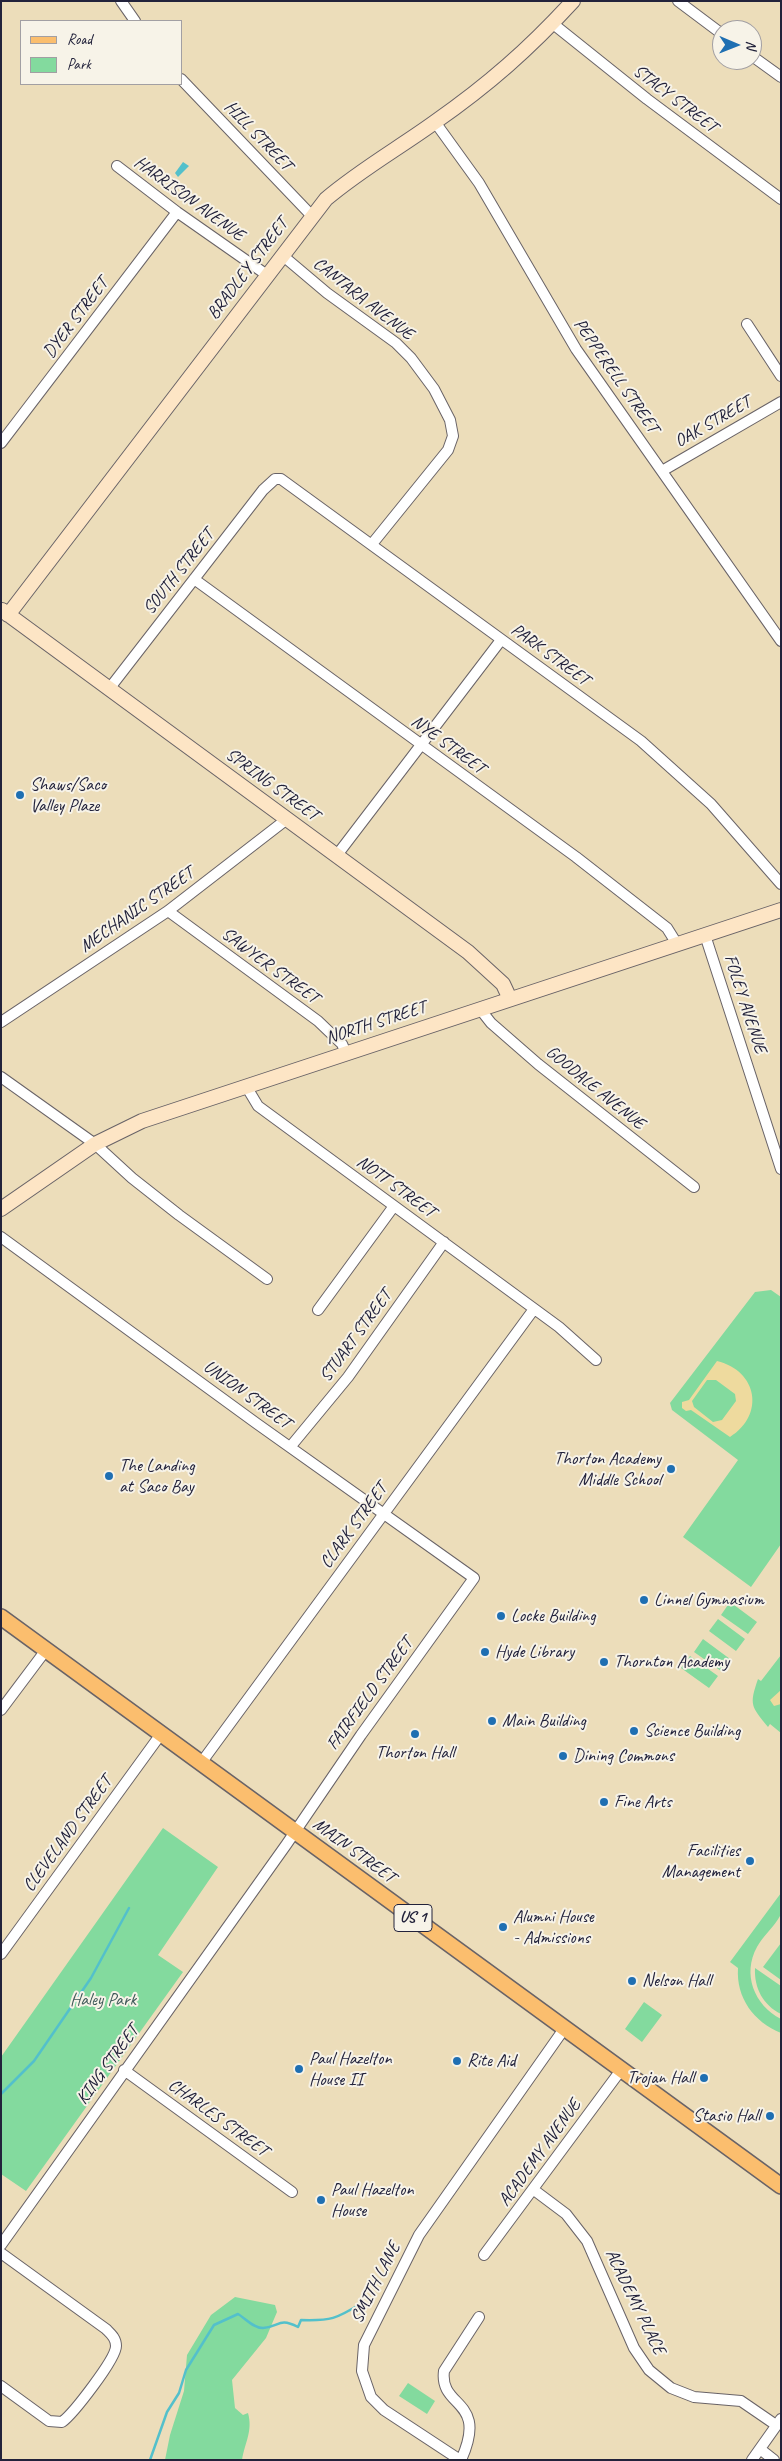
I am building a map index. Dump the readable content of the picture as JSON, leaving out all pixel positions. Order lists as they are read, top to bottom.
{
  "streets": {
    "main road": [
      "BRADLEY STREET",
      "SPRING STREET",
      "NORTH STREET",
      "MAIN STREET",
      "US 1"
    ],
    "street": [
      "STACY STREET",
      "HILL STREET",
      "HARRISON AVENUE",
      "CANTARA AVENUE",
      "DYER STREET",
      "PEPPERELL STREET",
      "OAK STREET",
      "SOUTH STREET",
      "PARK STREET",
      "NYE STREET",
      "MECHANIC STREET",
      "SAWYER STREET",
      "FOLEY AVENUE",
      "GOODALE AVENUE",
      "NOTT STREET",
      "STUART STREET",
      "UNION STREET",
      "CLARK STREET",
      "FAIRFIELD STREET",
      "CLEVELAND STREET",
      "KING STREET",
      "CHARLES STREET",
      "ACADEMY AVENUE",
      "SMITH LANE",
      "ACADEMY PLACE"
    ]
  },
  "crossings": [
    ["STACY STREET", "BRADLEY STREET"],
    ["HILL STREET", "BRADLEY STREET"],
    ["HARRISON AVENUE", "BRADLEY STREET"],
    ["HARRISON AVENUE", "DYER STREET"],
    ["BRADLEY STREET", "CANTARA AVENUE"],
    ["BRADLEY STREET", "PEPPERELL STREET"],
    ["BRADLEY STREET", "SPRING STREET"],
    ["CANTARA AVENUE", "PARK STREET"],
    ["PEPPERELL STREET", "OAK STREET"],
    ["SOUTH STREET", "PARK STREET"],
    ["SOUTH STREET", "NYE STREET"],
    ["SOUTH STREET", "SPRING STREET"],
    ["NYE STREET", "NORTH STREET"],
    ["SPRING STREET", "MECHANIC STREET"],
    ["SPRING STREET", "NORTH STREET"],
    ["MECHANIC STREET", "SAWYER STREET"],
    ["SAWYER STREET", "NORTH STREET"],
    ["FOLEY AVENUE", "NORTH STREET"],
    ["NORTH STREET", "GOODALE AVENUE"],
    ["NORTH STREET", "NOTT STREET"],
    ["NOTT STREET", "STUART STREET"],
    ["NOTT STREET", "CLARK STREET"],
    ["STUART STREET", "UNION STREET"],
    ["UNION STREET", "CLARK STREET"],
    ["UNION STREET", "FAIRFIELD STREET"],
    ["CLARK STREET", "MAIN STREET"],
    ["FAIRFIELD STREET", "MAIN STREET"],
    ["FAIRFIELD STREET", "KING STREET"],
    ["CLEVELAND STREET", "MAIN STREET"],
    ["MAIN STREET", "KING STREET"],
    ["MAIN STREET", "ACADEMY AVENUE"],
    ["MAIN STREET", "SMITH LANE"],
    ["KING STREET", "CHARLES STREET"],
    ["ACADEMY AVENUE", "ACADEMY PLACE"]
  ],
  "parks": ["Haley Park"],
  "places": [
    "Shaws/Saco Valley Plaze",
    "Thorton Academy Middle School",
    "The Landing at Saco Bay",
    "Linnel Gymnasium",
    "Locke Building",
    "Hyde Library",
    "Thornton Academy",
    "Main Building",
    "Science Building",
    "Thorton Hall",
    "Dining Commons",
    "Fine Arts",
    "Facilities Management",
    "Alumni House - Admissions",
    "Nelson Hall",
    "Rite Aid",
    "Paul Hazelton House II",
    "Trojan Hall",
    "Stasio Hall",
    "Paul Hazelton House"
  ],
  "legend": ["Road", "Park"],
  "north": "right"
}
